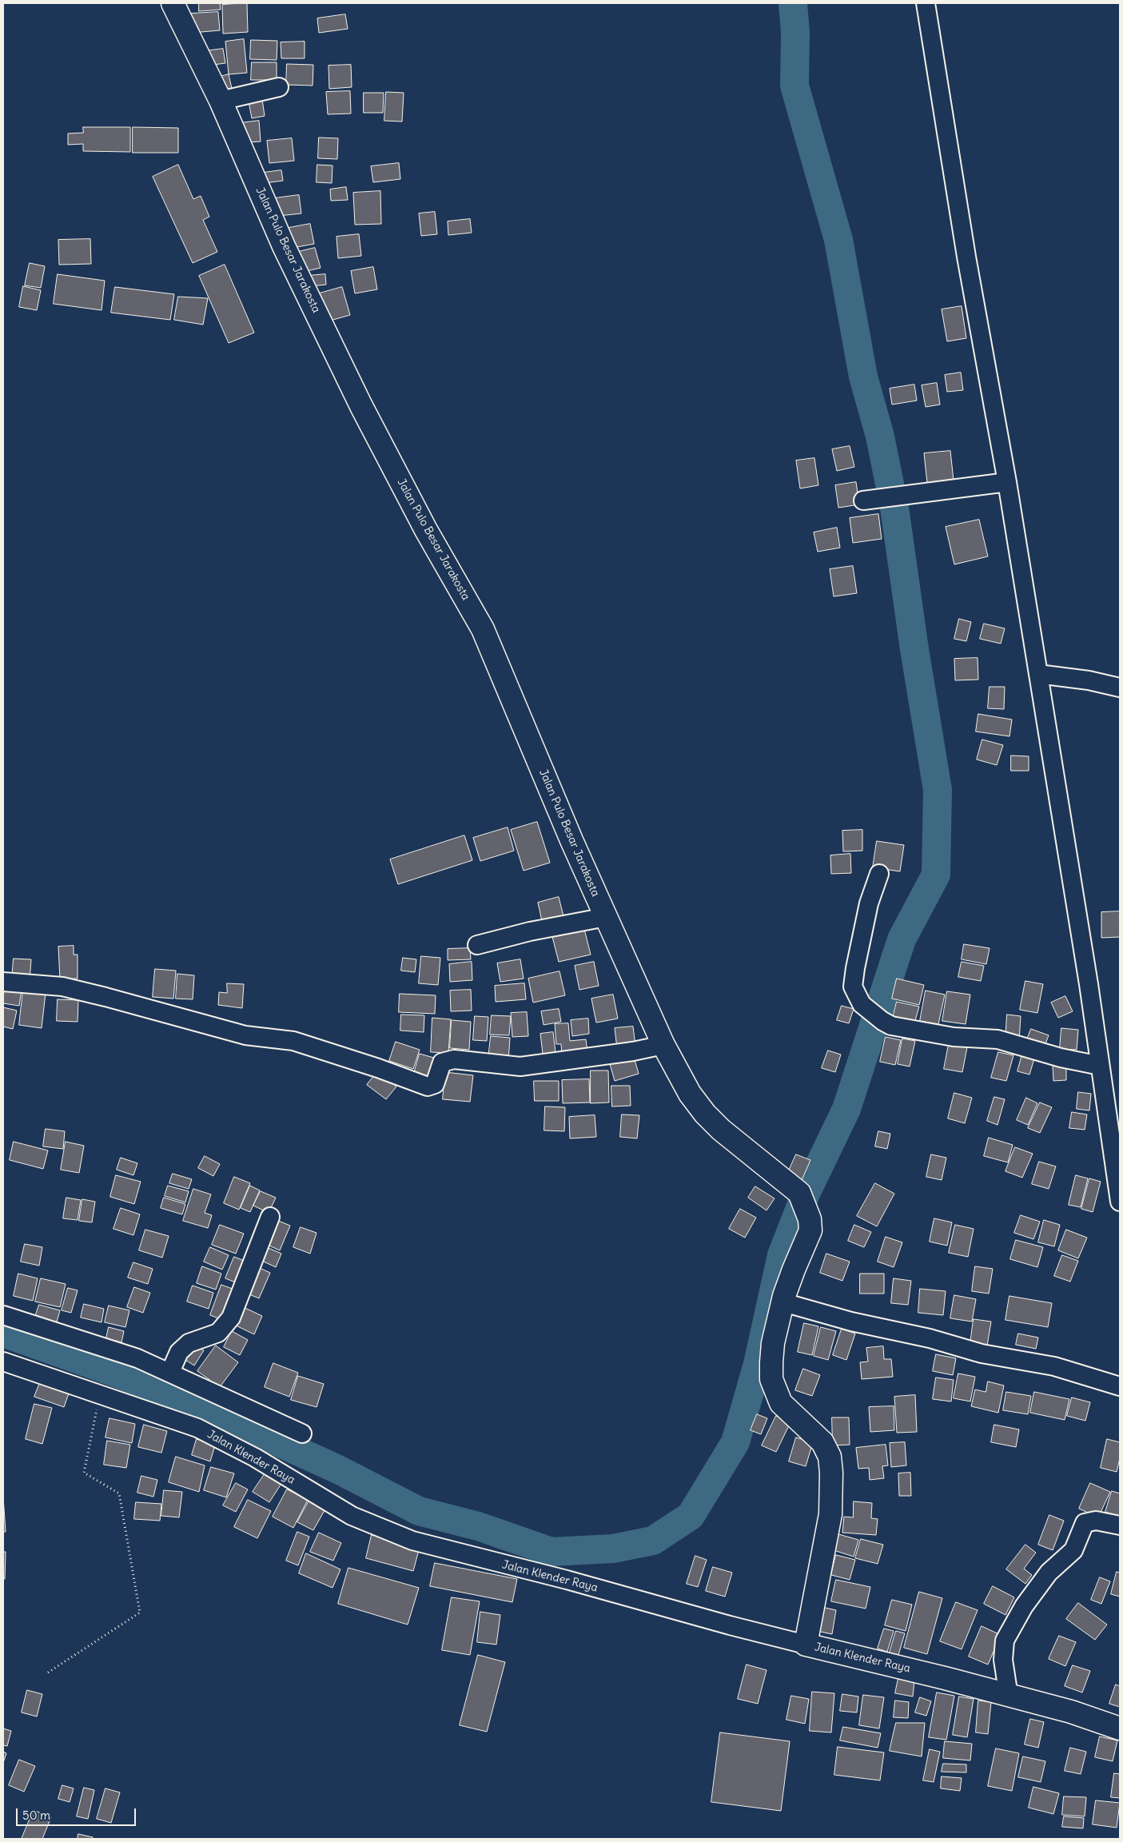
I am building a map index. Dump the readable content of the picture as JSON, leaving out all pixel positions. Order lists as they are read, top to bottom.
{
  "streets": {
    "street": ["Jalan Pulo Besar Jarakosta", "Jalan Klender Raya"]
  },
  "crossings": [
    ["Jalan Pulo Besar Jarakosta", "Jalan Klender Raya"]
  ],
  "scale_bar": "50 m"
}
